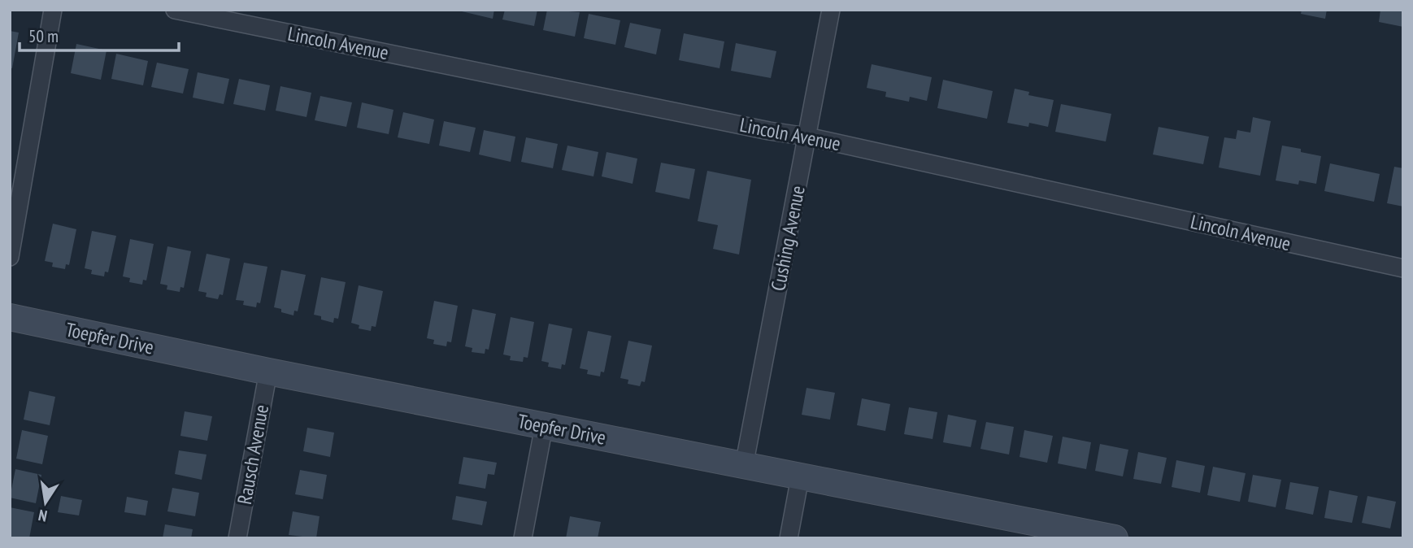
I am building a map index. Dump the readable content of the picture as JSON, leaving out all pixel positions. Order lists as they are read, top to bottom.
{
  "streets": {
    "street": [
      "Lincoln Avenue",
      "Cushing Avenue",
      "Toepfer Drive",
      "Rausch Avenue"
    ]
  },
  "crossings": [
    ["Lincoln Avenue", "Cushing Avenue"],
    ["Cushing Avenue", "Toepfer Drive"],
    ["Toepfer Drive", "Rausch Avenue"]
  ],
  "scale_bar": "50 m",
  "north": "bottom"
}
